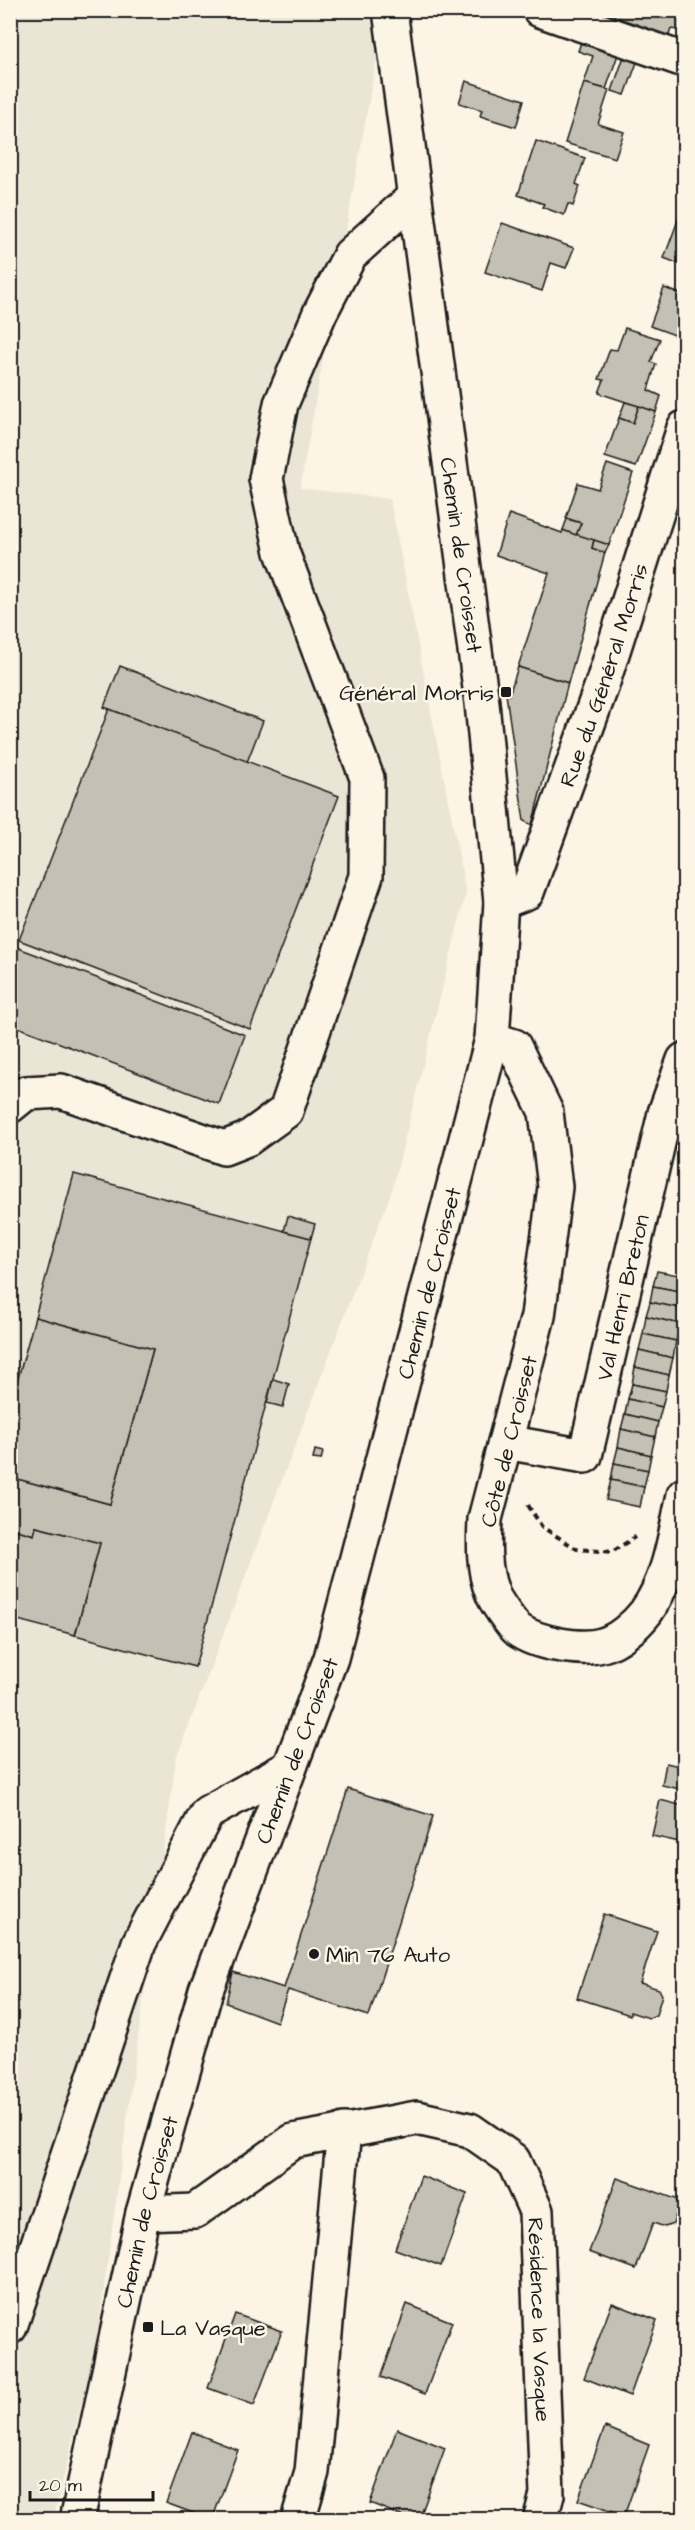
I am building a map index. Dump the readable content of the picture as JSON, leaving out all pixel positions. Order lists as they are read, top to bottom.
{
  "streets": {
    "street": [
      "Chemin de Croisset",
      "Rue du Général Morris",
      "Val Henri Breton",
      "Côte de Croisset",
      "Résidence la Vasque"
    ]
  },
  "crossings": [
    ["Chemin de Croisset", "Rue du Général Morris"],
    ["Chemin de Croisset", "Côte de Croisset"],
    ["Chemin de Croisset", "Résidence la Vasque"],
    ["Val Henri Breton", "Côte de Croisset"]
  ],
  "places": {
    "transit": ["Général Morris", "La Vasque"],
    "other": ["Min 76 Auto"]
  },
  "scale_bar": "20 m"
}
